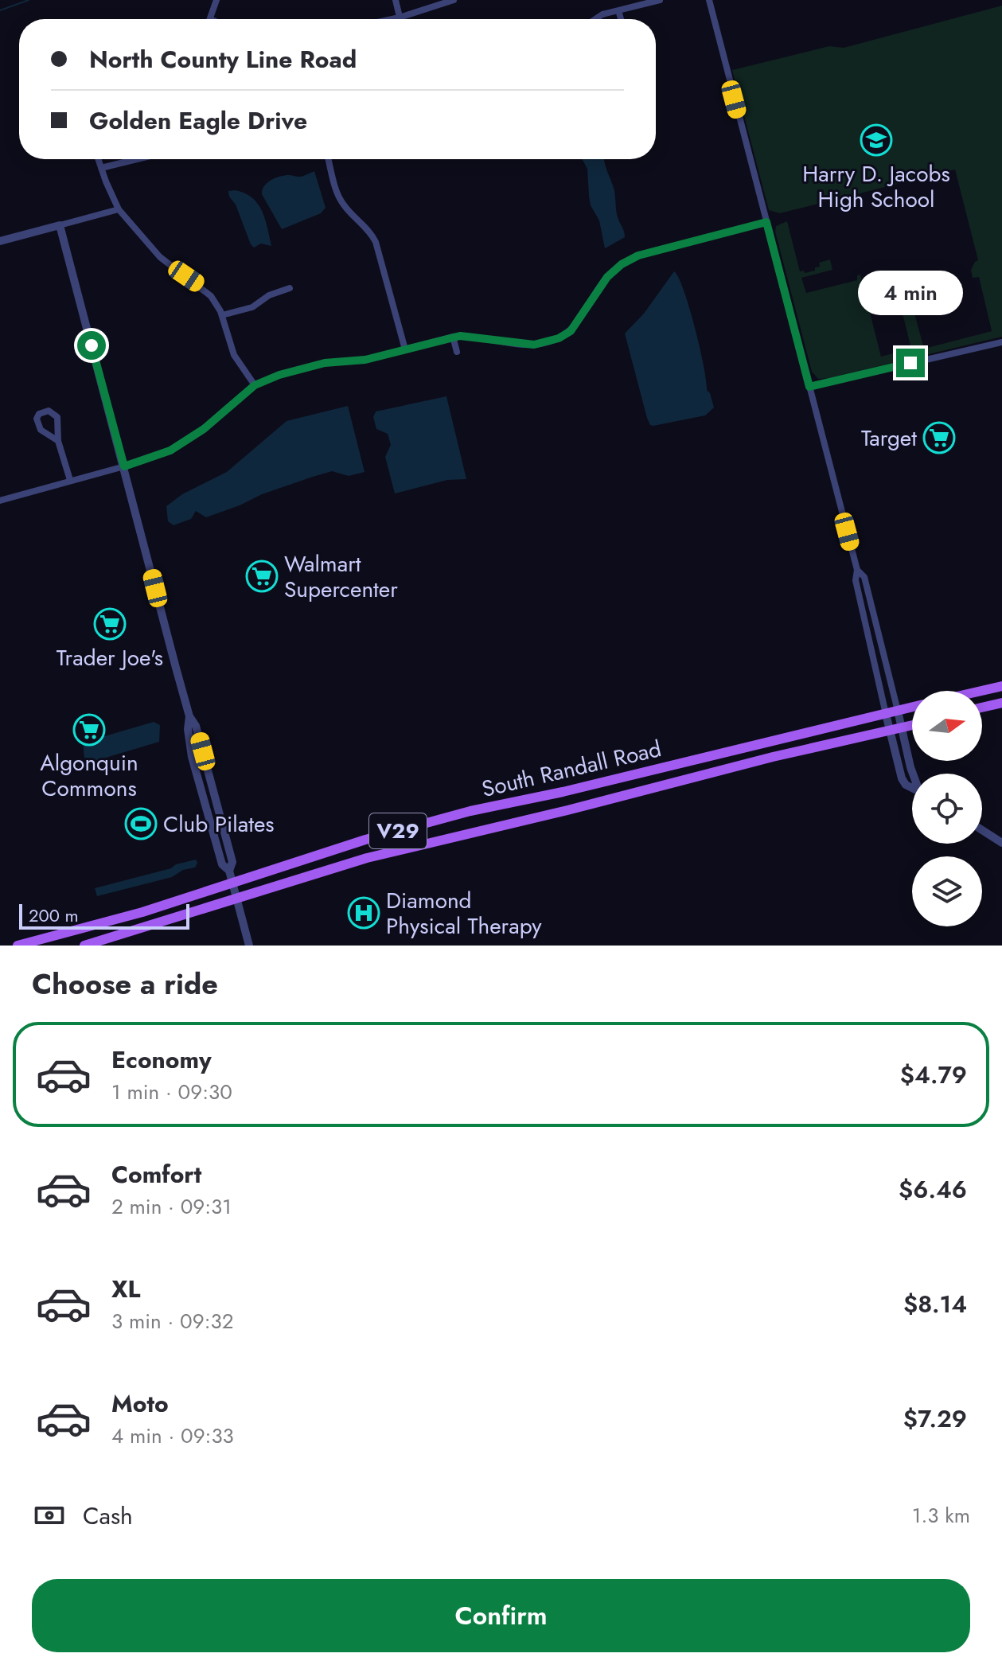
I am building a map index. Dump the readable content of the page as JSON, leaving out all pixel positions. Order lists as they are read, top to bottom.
{
  "streets": {
    "main road": ["South Randall Road", "V29"]
  },
  "places": {
    "school or university": ["Harry D. Jacobs High School"],
    "supermarket": [
      "Target",
      "Walmart Supercenter",
      "Trader Joe's",
      "Algonquin Commons"
    ],
    "sports": ["Club Pilates"],
    "hospital": ["Diamond Physical Therapy"]
  },
  "scale_bar": "200 m",
  "north": "right",
  "page": {
    "banner": ["North County Line Road", "Golden Eagle Drive"],
    "bubble": "4 min",
    "scale": "200 m",
    "heading": "Choose a ride",
    "list": [
      {
        "name": "Economy",
        "note": "1 min · 09:30",
        "value": "$4.79"
      },
      {
        "name": "Comfort",
        "note": "2 min · 09:31",
        "value": "$6.46"
      },
      {
        "name": "XL",
        "note": "3 min · 09:32",
        "value": "$8.14"
      },
      {
        "name": "Moto",
        "note": "4 min · 09:33",
        "value": "$7.29"
      }
    ],
    "pay": ["Cash", "1.3 km"],
    "buttons": "Confirm"
  }
}
